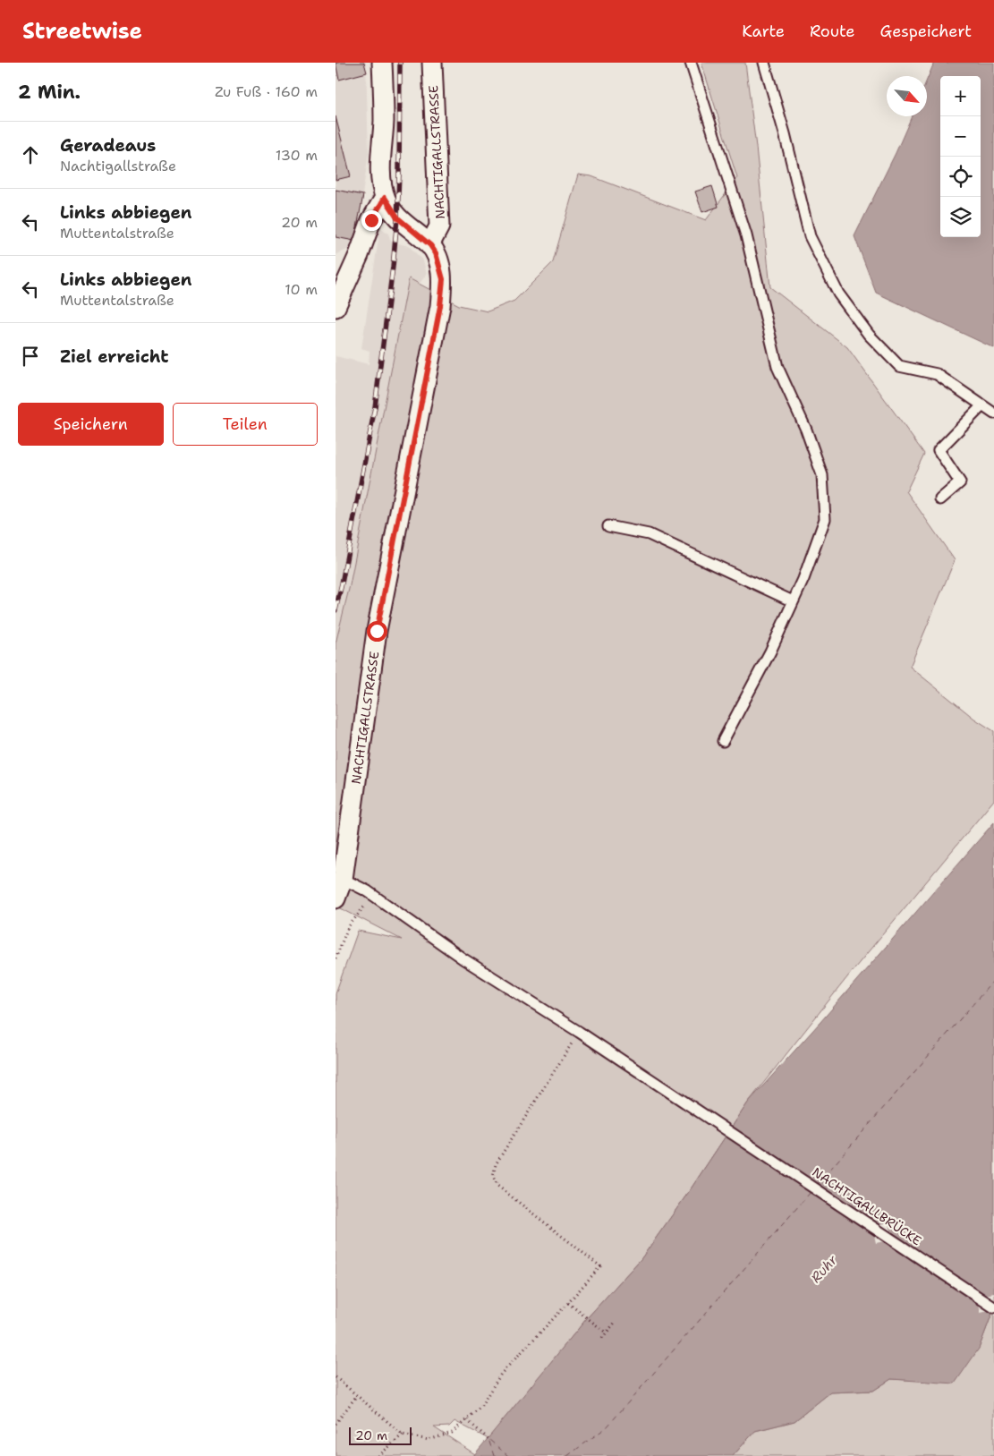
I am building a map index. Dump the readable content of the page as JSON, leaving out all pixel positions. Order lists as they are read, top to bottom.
{
  "streets": {
    "street": ["NACHTIGALLSTRASSE"],
    "lane": ["NACHTIGALLBRÜCKE"]
  },
  "crossings": [
    ["NACHTIGALLSTRASSE", "NACHTIGALLBRÜCKE"]
  ],
  "water": ["Ruhr"],
  "scale_bar": "20 m",
  "north": "bottom right",
  "page": {
    "header": "Streetwise",
    "nav": ["Karte", "Route", "Gespeichert"],
    "heading": ["2 Min.", "Zu Fuß · 160 m"],
    "map_buttons": ["+", "−"],
    "list": [
      ["Geradeaus", "Nachtigallstraße", "130 m"],
      ["Links abbiegen", "Muttentalstraße", "20 m"],
      ["Links abbiegen", "Muttentalstraße", "10 m"],
      "Ziel erreicht"
    ],
    "buttons": ["Speichern", "Teilen"],
    "scale": "20 m"
  }
}
